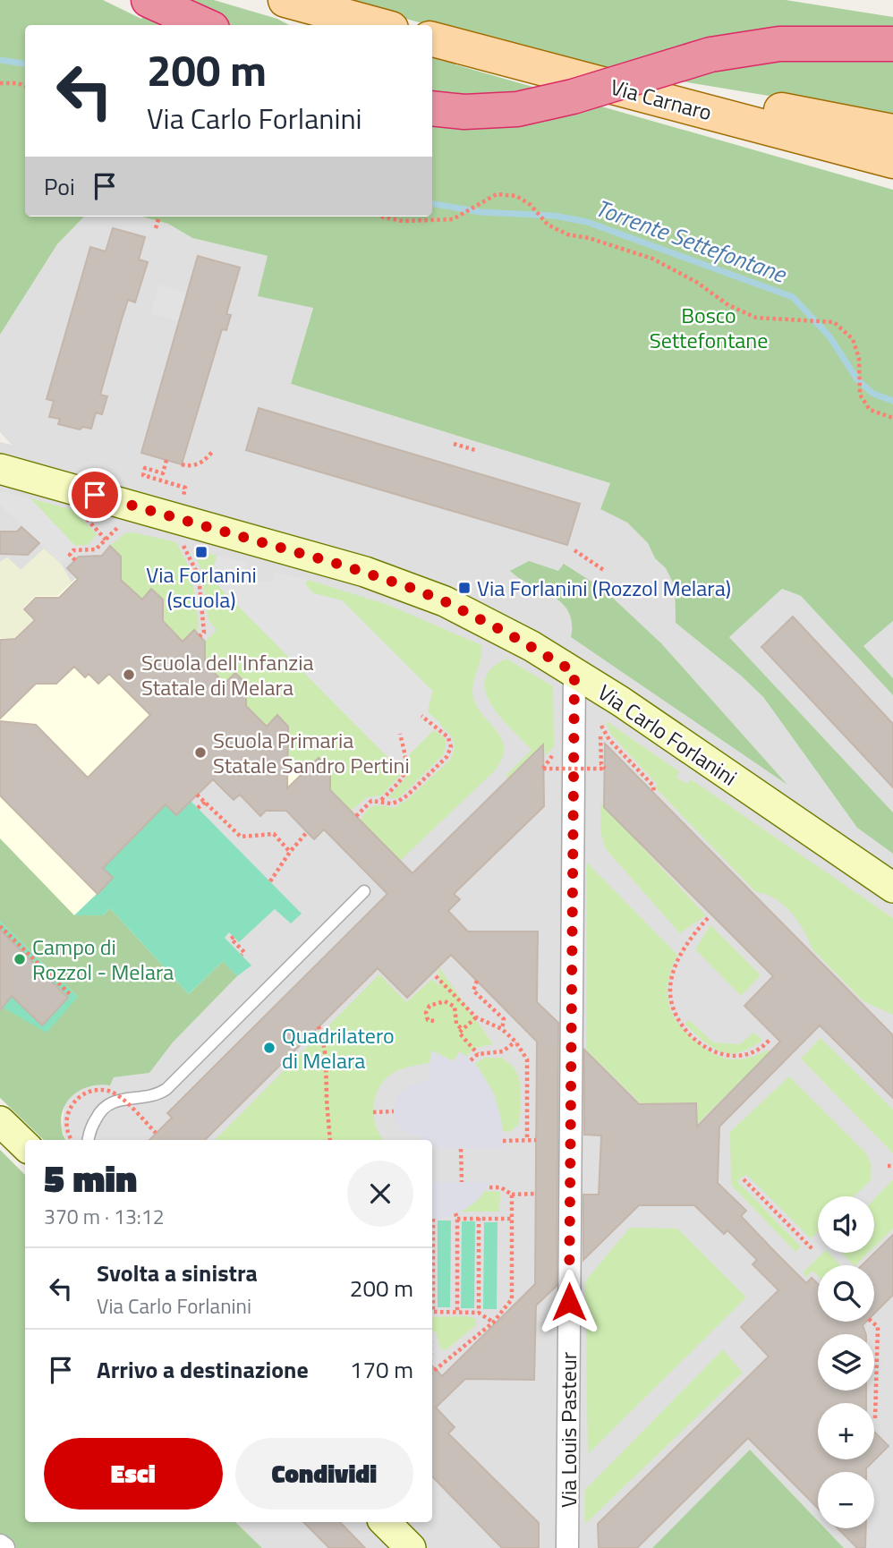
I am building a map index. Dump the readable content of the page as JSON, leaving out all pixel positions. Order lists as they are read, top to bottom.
{
  "streets": {
    "main road": ["Via Carnaro", "Via Carlo Forlanini"],
    "street": ["Via Louis Pasteur"]
  },
  "crossings": [
    ["Via Carlo Forlanini", "Via Louis Pasteur"]
  ],
  "water": ["Torrente Settefontane"],
  "parks": ["Bosco Settefontane"],
  "places": {
    "transit": ["Via Forlanini (scuola)", "Via Forlanini (Rozzol Melara)"],
    "other": [
      "Scuola dell'Infanzia Statale di Melara",
      "Scuola Primaria Statale Sandro Pertini",
      "Campo di Rozzol - Melara",
      "Quadrilatero di Melara"
    ]
  },
  "page": {
    "turn": ["200 m", "Via Carlo Forlanini"],
    "then": "Poi",
    "heading": ["5 min", "370 m · 13:12"],
    "map_buttons": ["+", "−"],
    "list": [
      {
        "name": "Svolta a sinistra",
        "note": "Via Carlo Forlanini",
        "value": "200 m"
      },
      {
        "name": "Arrivo a destinazione",
        "value": "170 m"
      }
    ],
    "buttons": ["Esci", "Condividi"]
  }
}
